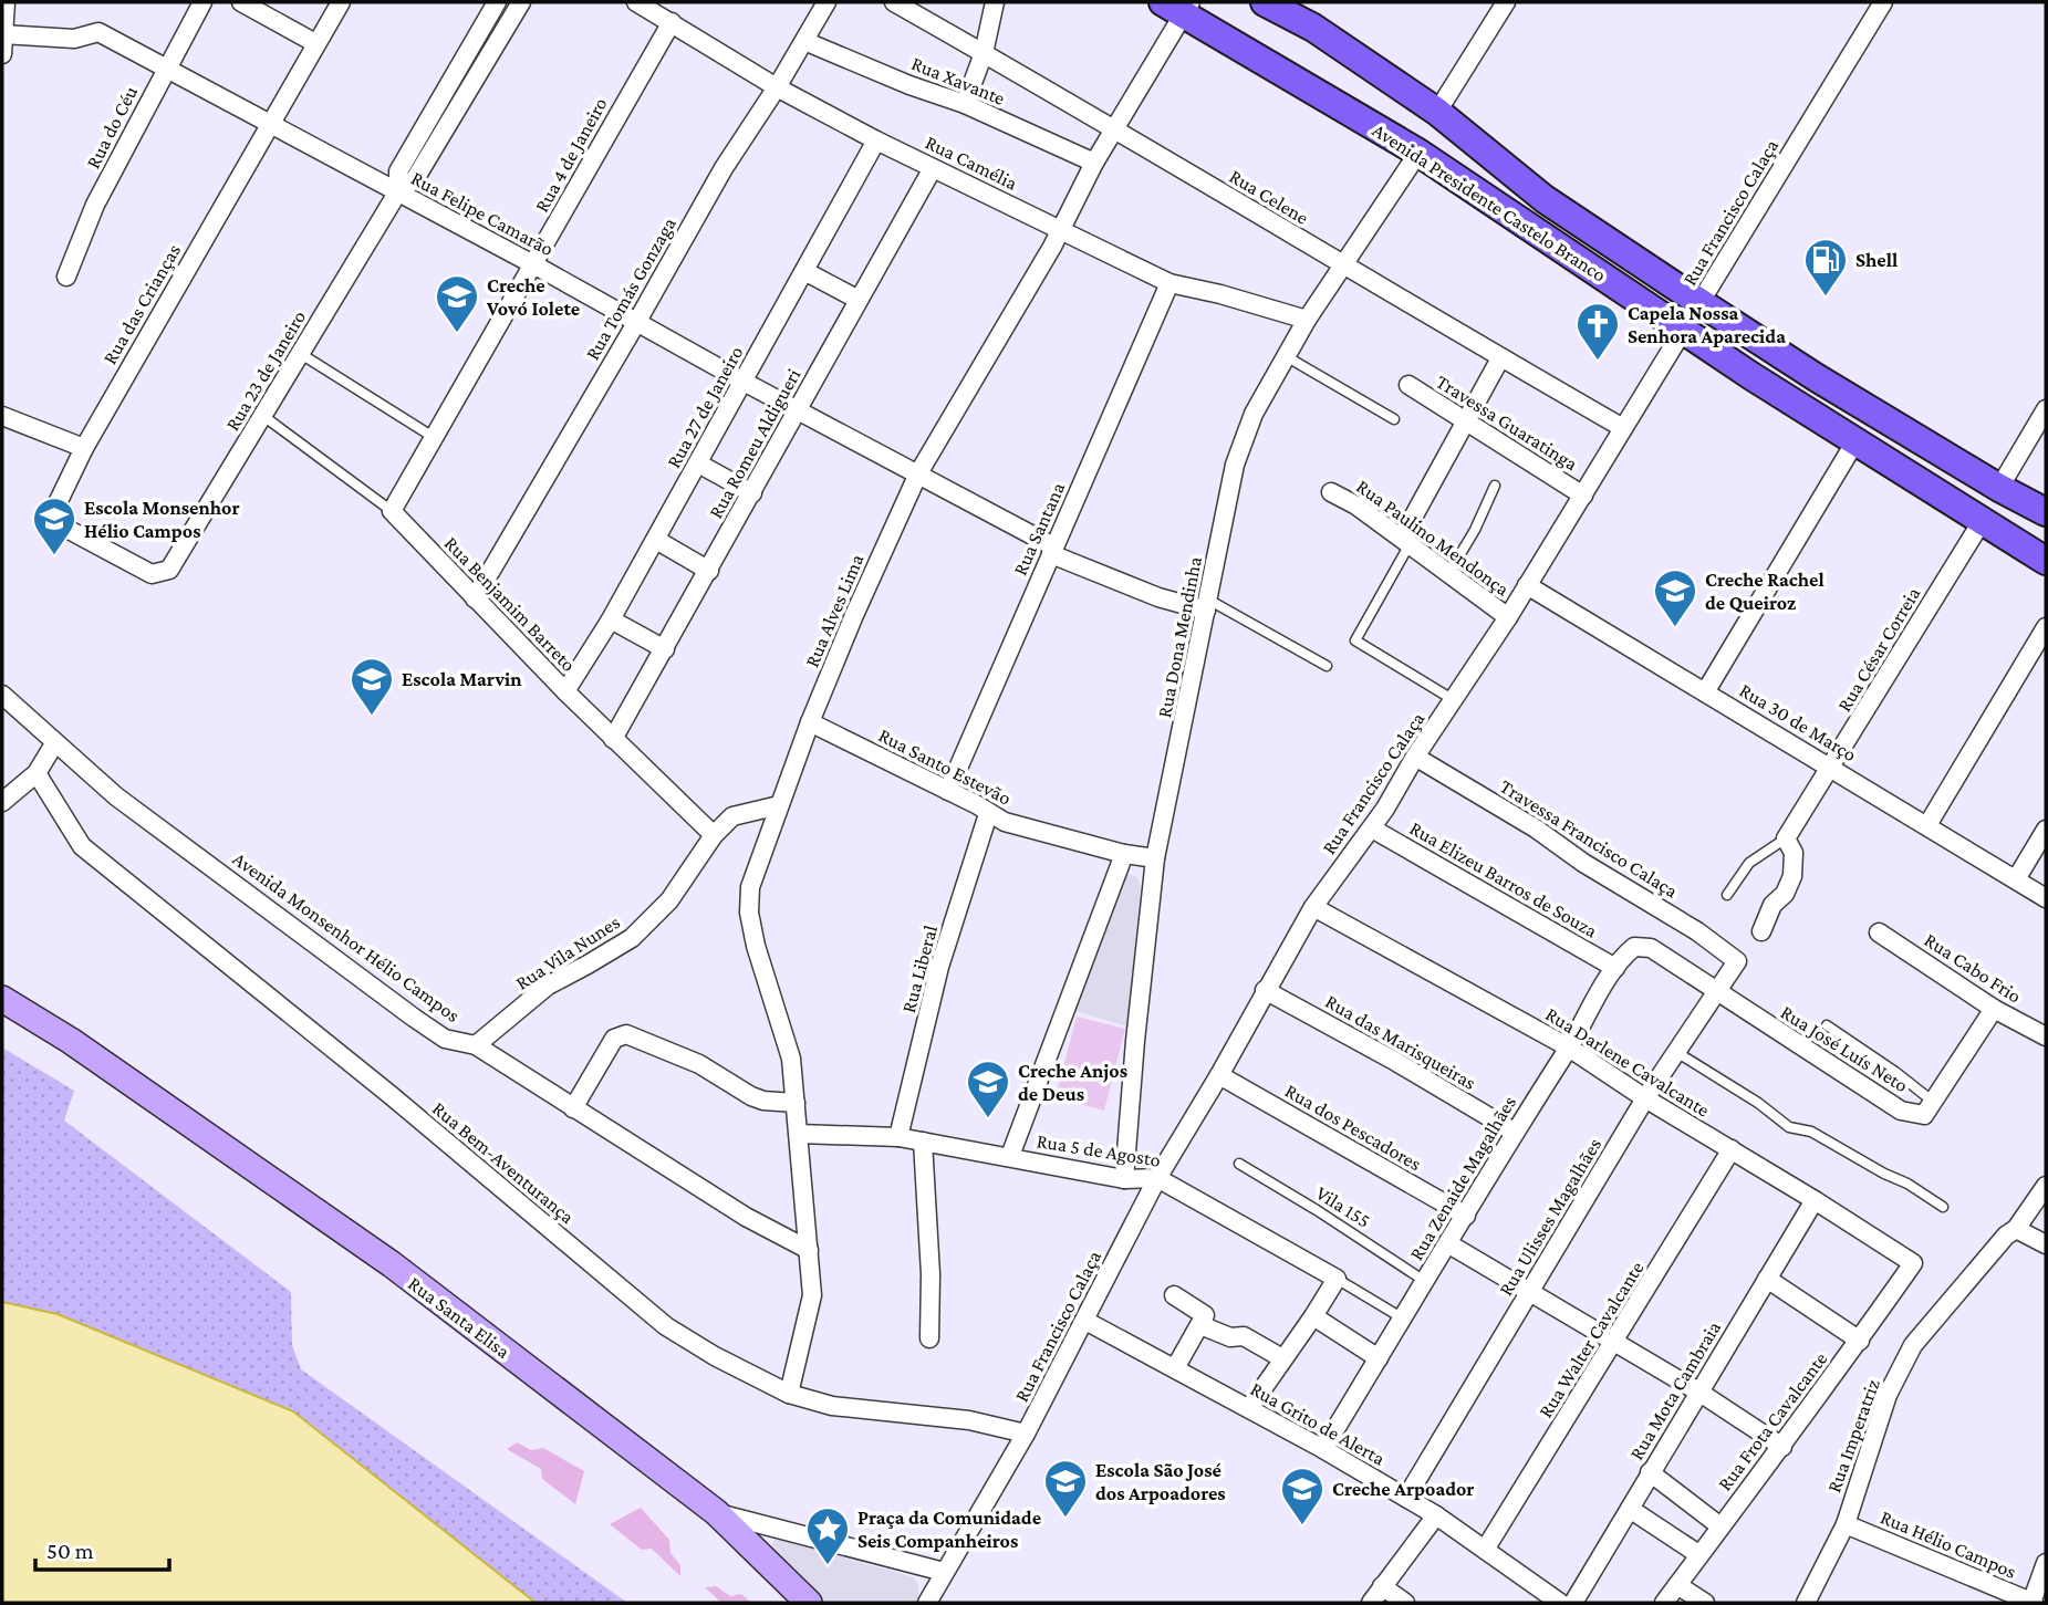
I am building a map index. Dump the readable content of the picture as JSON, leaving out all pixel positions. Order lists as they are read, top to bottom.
{
  "streets": {
    "main road": ["Avenida Presidente Castelo Branco", "Rua Santa Elisa"],
    "street": [
      "Rua Xavante",
      "Rua do Céu",
      "Rua 4 de Janeiro",
      "Rua Camélia",
      "Rua Celene",
      "Rua Francisco Calaça",
      "Rua Felipe Camarão",
      "Rua Tomás Gonzaga",
      "Rua das Crianças",
      "Rua 23 de Janeiro",
      "Rua 27 de Janeiro",
      "Travessa Guaratinga",
      "Rua Romeu Aldigueri",
      "Rua Santana",
      "Rua Paulino Mendonça",
      "Rua Benjamim Barreto",
      "Rua Alves Lima",
      "Rua Dona Mendinha",
      "Rua César Correia",
      "Rua 30 de Março",
      "Rua Santo Estevão",
      "Travessa Francisco Calaça",
      "Rua Elizeu Barros de Souza",
      "Avenida Monsenhor Hélio Campos",
      "Rua Vila Nunes",
      "Rua Cabo Frio",
      "Rua Liberal",
      "Rua das Marisqueiras",
      "Rua José Luís Neto",
      "Rua Darlene Cavalcante",
      "Rua dos Pescadores",
      "Rua 5 de Agosto",
      "Rua Bem-Aventurança",
      "Rua Zenaide Magalhães",
      "Rua Ulisses Magalhães",
      "Rua Walter Cavalcante",
      "Rua Mota Cambraia",
      "Rua Frota Cavalcante",
      "Rua Grito de Alerta",
      "Rua Imperatriz",
      "Rua Hélio Campos"
    ],
    "lane": ["Vila 155"]
  },
  "crossings": [
    ["Rua Xavante", "Rua Tomás Gonzaga"],
    ["Rua Xavante", "Rua Alves Lima"],
    ["Rua do Céu", "Rua Felipe Camarão"],
    ["Rua 4 de Janeiro", "Rua Camélia"],
    ["Rua 4 de Janeiro", "Rua Felipe Camarão"],
    ["Rua 4 de Janeiro", "Rua Benjamim Barreto"],
    ["Rua Camélia", "Rua Tomás Gonzaga"],
    ["Rua Camélia", "Rua 27 de Janeiro"],
    ["Rua Camélia", "Rua Romeu Aldigueri"],
    ["Rua Camélia", "Rua Santana"],
    ["Rua Camélia", "Rua Alves Lima"],
    ["Rua Camélia", "Rua Dona Mendinha"],
    ["Rua Celene", "Rua Francisco Calaça"],
    ["Rua Celene", "Rua Alves Lima"],
    ["Rua Celene", "Rua Dona Mendinha"],
    ["Avenida Presidente Castelo Branco", "Rua Francisco Calaça"],
    ["Avenida Presidente Castelo Branco", "Rua Alves Lima"],
    ["Avenida Presidente Castelo Branco", "Rua Dona Mendinha"],
    ["Avenida Presidente Castelo Branco", "Rua César Correia"],
    ["Rua Francisco Calaça", "Travessa Guaratinga"],
    ["Rua Francisco Calaça", "Rua Paulino Mendonça"],
    ["Rua Francisco Calaça", "Rua 30 de Março"],
    ["Rua Francisco Calaça", "Travessa Francisco Calaça"],
    ["Rua Francisco Calaça", "Rua Elizeu Barros de Souza"],
    ["Rua Francisco Calaça", "Rua das Marisqueiras"],
    ["Rua Francisco Calaça", "Rua Darlene Cavalcante"],
    ["Rua Francisco Calaça", "Rua dos Pescadores"],
    ["Rua Francisco Calaça", "Rua 5 de Agosto"],
    ["Rua Francisco Calaça", "Rua Bem-Aventurança"],
    ["Rua Francisco Calaça", "Rua Santa Elisa"],
    ["Rua Francisco Calaça", "Rua Grito de Alerta"],
    ["Rua Felipe Camarão", "Rua Tomás Gonzaga"],
    ["Rua Felipe Camarão", "Rua das Crianças"],
    ["Rua Felipe Camarão", "Rua 23 de Janeiro"],
    ["Rua Felipe Camarão", "Rua 27 de Janeiro"],
    ["Rua Felipe Camarão", "Rua Romeu Aldigueri"],
    ["Rua Felipe Camarão", "Rua Santana"],
    ["Rua Felipe Camarão", "Rua Alves Lima"],
    ["Rua Felipe Camarão", "Rua Dona Mendinha"],
    ["Rua Tomás Gonzaga", "Rua Benjamim Barreto"],
    ["Rua das Crianças", "Rua 23 de Janeiro"],
    ["Rua 23 de Janeiro", "Rua Benjamim Barreto"],
    ["Rua 27 de Janeiro", "Rua Benjamim Barreto"],
    ["Rua Romeu Aldigueri", "Rua Benjamim Barreto"],
    ["Rua Santana", "Rua Santo Estevão"],
    ["Rua Benjamim Barreto", "Rua Vila Nunes"],
    ["Rua Alves Lima", "Rua Santo Estevão"],
    ["Rua Alves Lima", "Avenida Monsenhor Hélio Campos"],
    ["Rua Alves Lima", "Rua Vila Nunes"],
    ["Rua Alves Lima", "Rua 5 de Agosto"],
    ["Rua Alves Lima", "Rua Bem-Aventurança"],
    ["Rua Dona Mendinha", "Rua Santo Estevão"],
    ["Rua Dona Mendinha", "Rua 5 de Agosto"],
    ["Rua César Correia", "Rua 30 de Março"],
    ["Rua Santo Estevão", "Rua Liberal"],
    ["Travessa Francisco Calaça", "Rua Ulisses Magalhães"],
    ["Rua Elizeu Barros de Souza", "Rua Zenaide Magalhães"],
    ["Avenida Monsenhor Hélio Campos", "Rua Vila Nunes"],
    ["Rua Cabo Frio", "Rua José Luís Neto"],
    ["Rua Liberal", "Rua 5 de Agosto"],
    ["Rua das Marisqueiras", "Rua Zenaide Magalhães"],
    ["Rua José Luís Neto", "Rua Zenaide Magalhães"],
    ["Rua José Luís Neto", "Rua Ulisses Magalhães"],
    ["Rua Darlene Cavalcante", "Rua Zenaide Magalhães"],
    ["Rua Darlene Cavalcante", "Rua Ulisses Magalhães"],
    ["Rua Darlene Cavalcante", "Rua Walter Cavalcante"],
    ["Rua Darlene Cavalcante", "Rua Mota Cambraia"],
    ["Rua Darlene Cavalcante", "Rua Frota Cavalcante"],
    ["Rua dos Pescadores", "Rua Zenaide Magalhães"],
    ["Rua 5 de Agosto", "Rua Zenaide Magalhães"],
    ["Rua Zenaide Magalhães", "Vila 155"],
    ["Rua Zenaide Magalhães", "Rua Ulisses Magalhães"],
    ["Rua Zenaide Magalhães", "Rua Grito de Alerta"],
    ["Rua Ulisses Magalhães", "Rua Grito de Alerta"],
    ["Rua Walter Cavalcante", "Rua Grito de Alerta"],
    ["Rua Imperatriz", "Rua Hélio Campos"]
  ],
  "places": {
    "fuel station": ["Shell"],
    "school or university": [
      "Creche Vovó Iolete",
      "Escola Monsenhor Hélio Campos",
      "Creche Rachel de Queiroz",
      "Escola Marvin",
      "Creche Anjos de Deus",
      "Escola São José dos Arpoadores",
      "Creche Arpoador"
    ],
    "church": ["Capela Nossa Senhora Aparecida"],
    "place": ["Praça da Comunidade Seis Companheiros"]
  },
  "scale_bar": "50 m"
}
